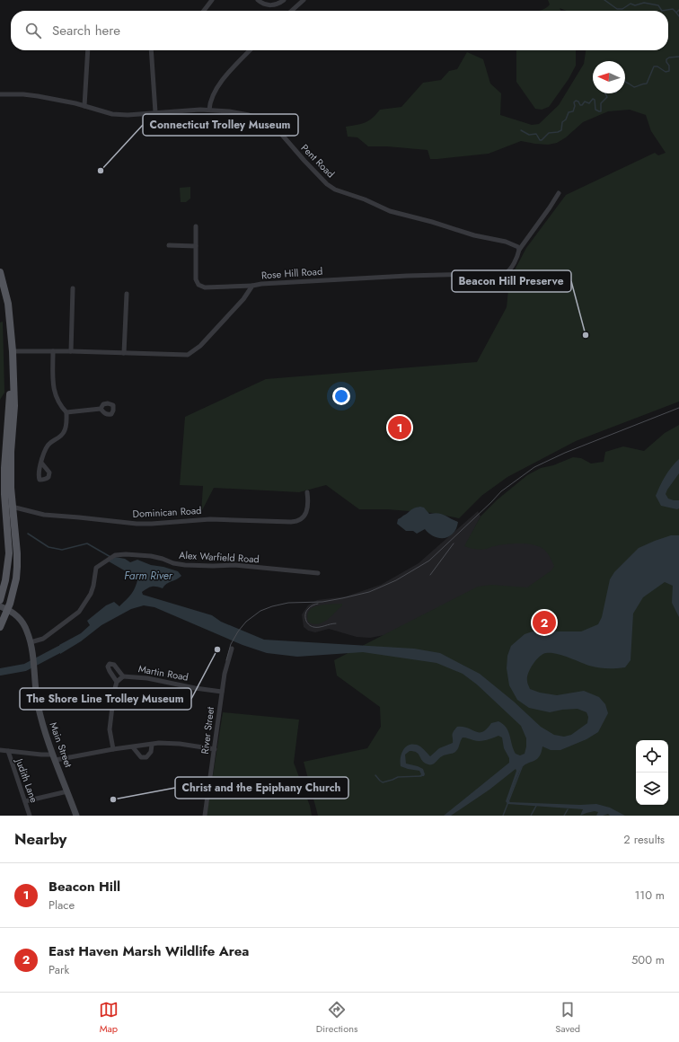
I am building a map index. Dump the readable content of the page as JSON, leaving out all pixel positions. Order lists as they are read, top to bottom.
{
  "streets": {
    "main road": ["Main Street"],
    "street": [
      "Pent Road",
      "Rose Hill Road",
      "Dominican Road",
      "Alex Warfield Road",
      "Martin Road",
      "River Street",
      "Judith Lane"
    ]
  },
  "crossings": [
    ["Pent Road", "Rose Hill Road"],
    ["Alex Warfield Road", "Main Street"],
    ["Martin Road", "River Street"]
  ],
  "water": ["Farm River"],
  "places": [
    "Connecticut Trolley Museum",
    "Beacon Hill Preserve",
    "The Shore Line Trolley Museum",
    "Christ and the Epiphany Church"
  ],
  "north": "left",
  "page": {
    "search": "Search here",
    "pins": ["1", "2"],
    "heading": ["Nearby", "2 results"],
    "list": [
      {
        "mark": "1",
        "name": "Beacon Hill",
        "note": "Place",
        "value": "110 m"
      },
      {
        "mark": "2",
        "name": "East Haven Marsh Wildlife Area",
        "note": "Park",
        "value": "500 m"
      }
    ],
    "nav": ["Map", "Directions", "Saved"]
  }
}
